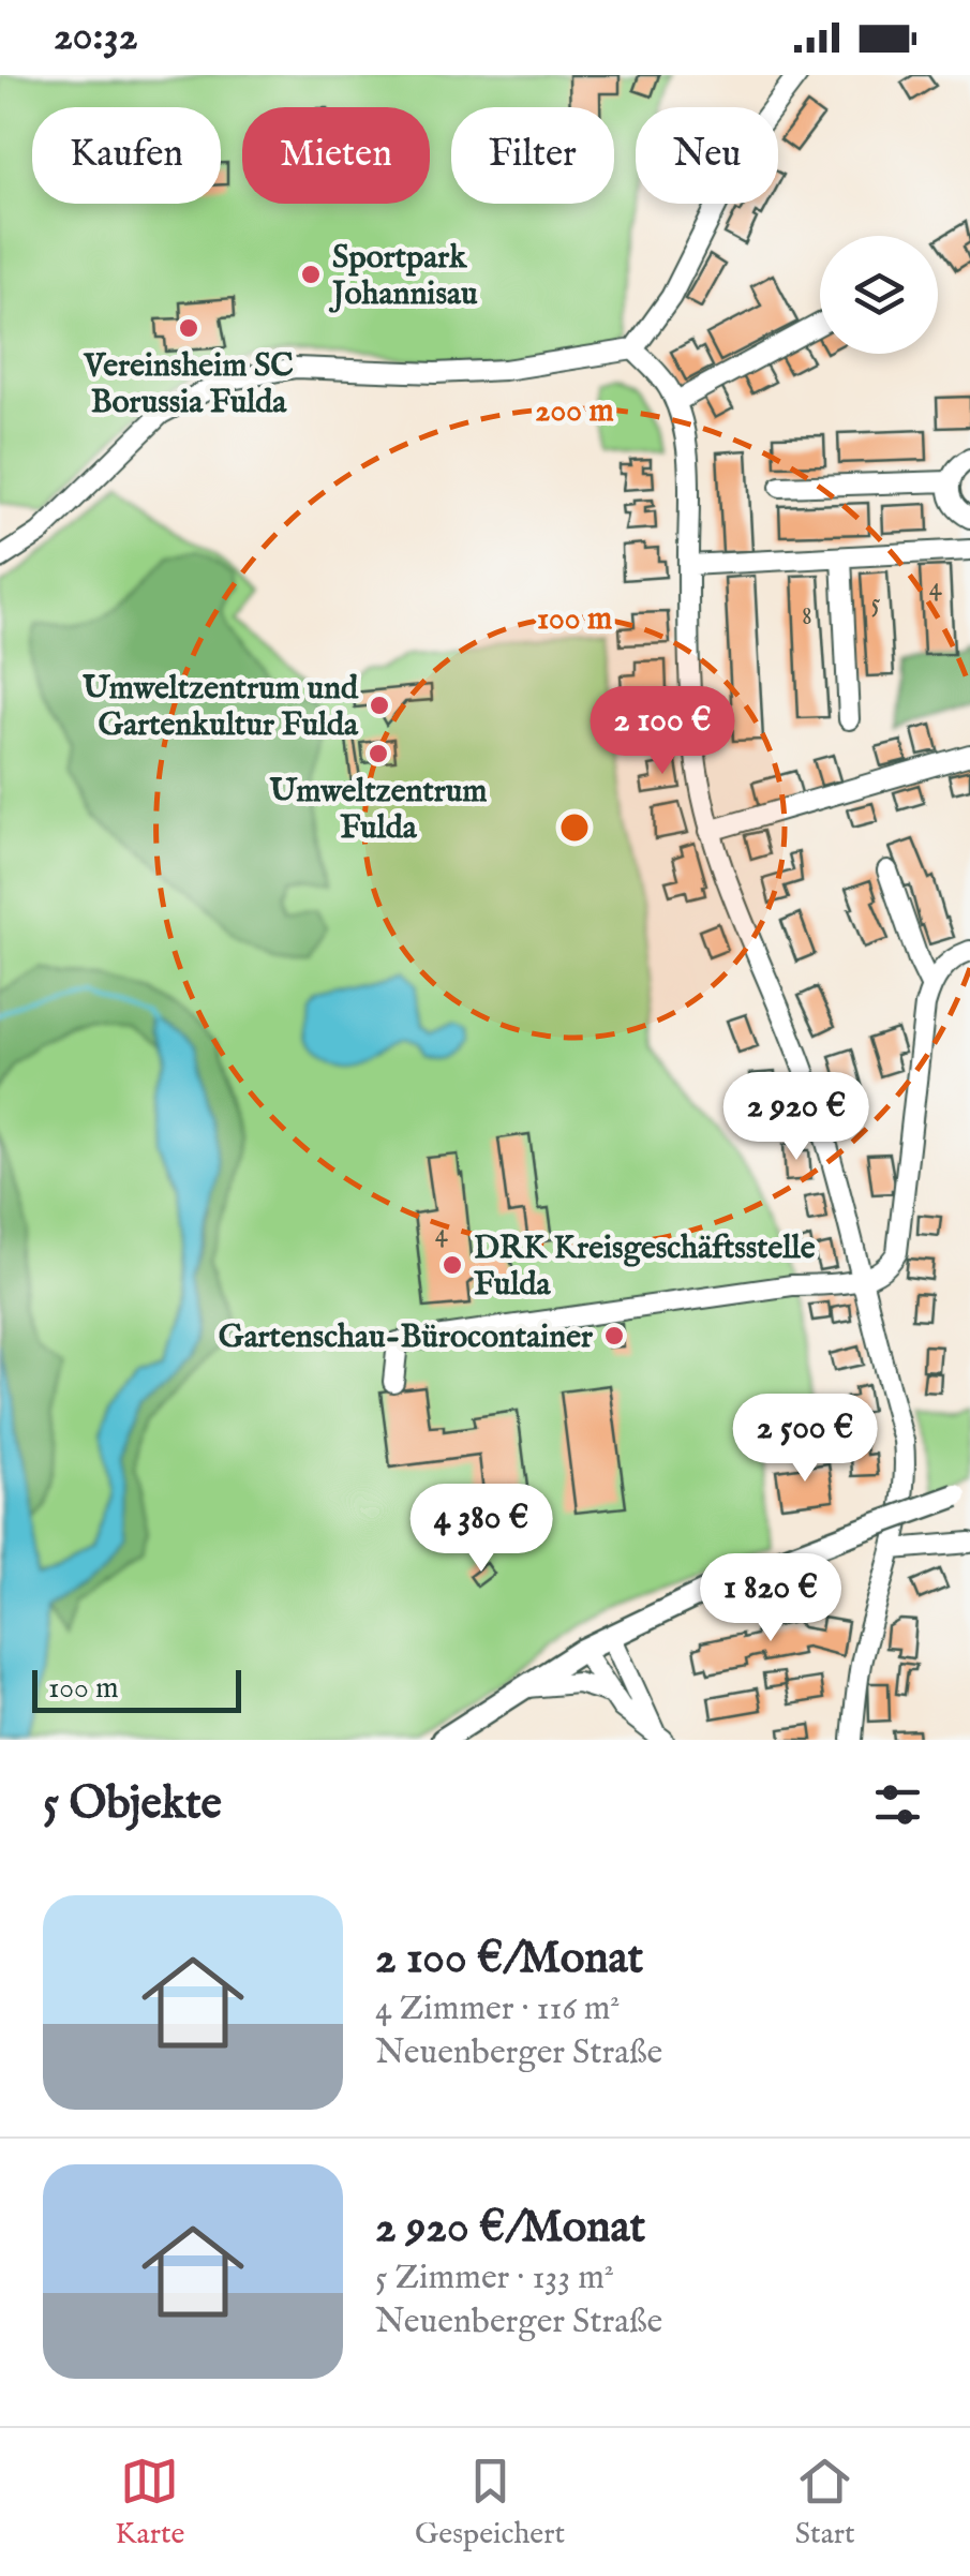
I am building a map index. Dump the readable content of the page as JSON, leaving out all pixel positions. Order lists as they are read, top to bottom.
{
  "places": [
    "Sportpark Johannisau",
    "Vereinsheim SC Borussia Fulda",
    "Umweltzentrum und Gartenkultur Fulda",
    "Umweltzentrum Fulda",
    "DRK Kreisgeschäftsstelle Fulda",
    "Gartenschau-Bürocontainer"
  ],
  "house_numbers": [
    "4",
    "5",
    "8",
    "4"
  ],
  "scale_bar": "100 m",
  "page": {
    "status": "20:32",
    "chip": [
      "Kaufen",
      "Mieten",
      "Filter",
      "Neu"
    ],
    "price": [
      "2 100 €",
      "2 920 €",
      "2 500 €",
      "4 380 €",
      "1 820 €"
    ],
    "scale": "100 m",
    "heading": "5 Objekte",
    "list": [
      {
        "name": "2 100 €/Monat",
        "note": "4 Zimmer · 116 m² · Neuenberger Straße"
      },
      {
        "name": "2 920 €/Monat",
        "note": "5 Zimmer · 133 m² · Neuenberger Straße"
      }
    ],
    "tabs": ["Karte", "Gespeichert", "Start"]
  },
  "rings": ["200 m", "100 m"]
}
